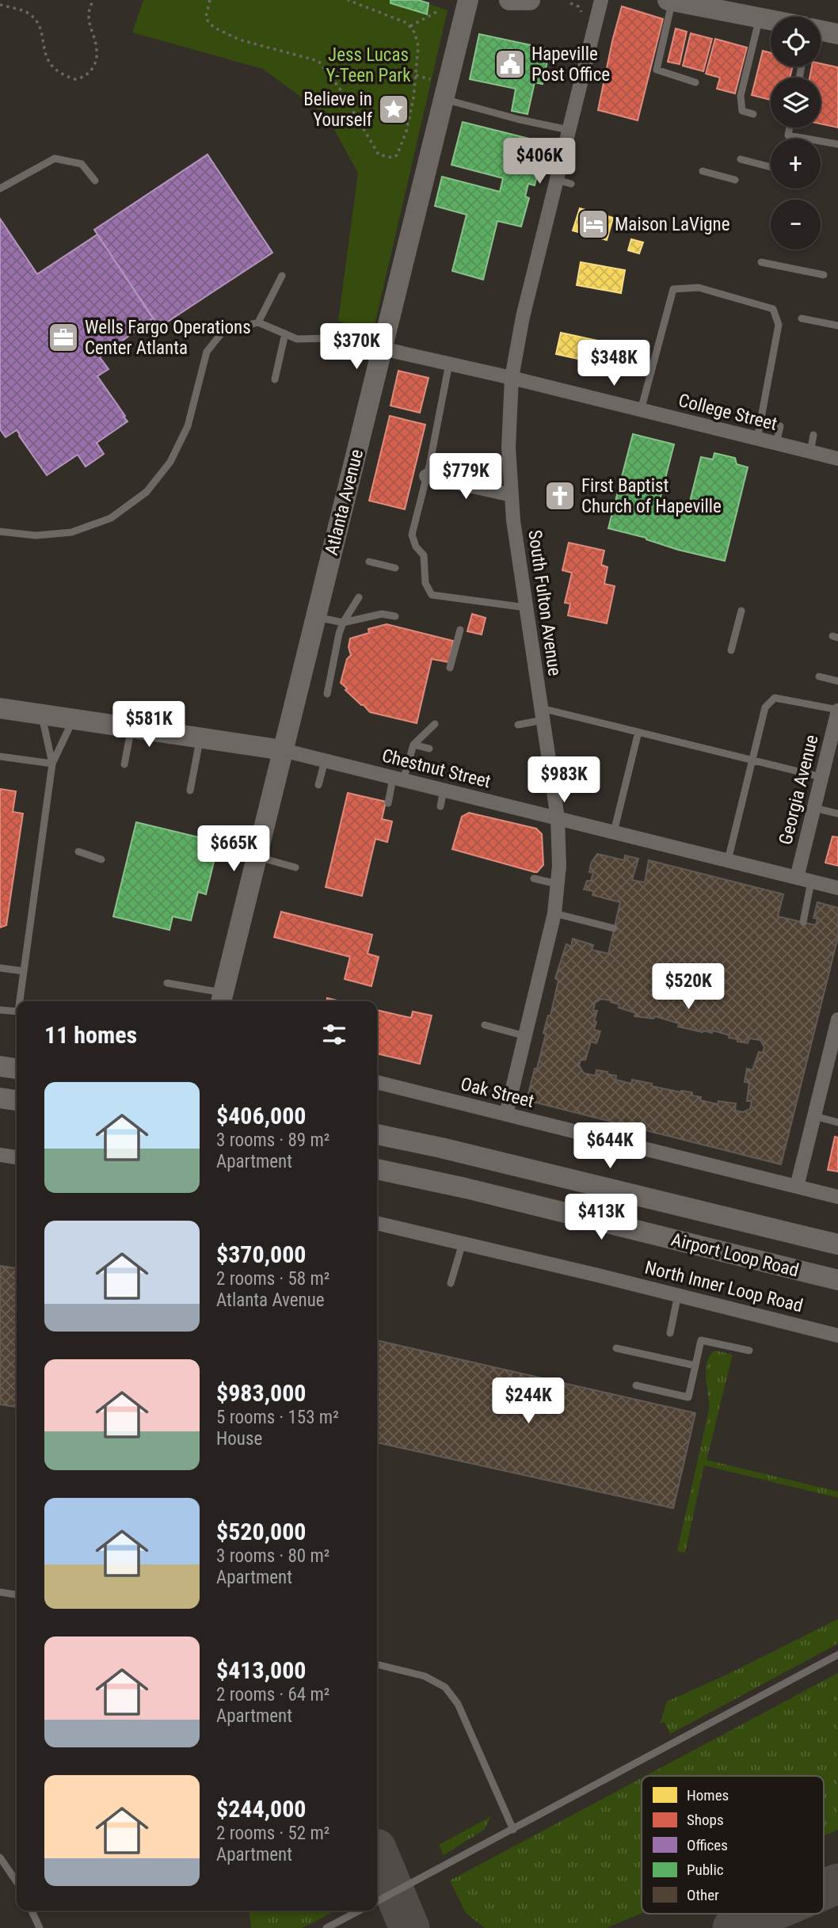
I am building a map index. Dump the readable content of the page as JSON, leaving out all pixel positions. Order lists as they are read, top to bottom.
{
  "streets": {
    "street": [
      "College Street",
      "Atlanta Avenue",
      "South Fulton Avenue",
      "Chestnut Street",
      "Georgia Avenue",
      "Oak Street",
      "Airport Loop Road",
      "North Inner Loop Road"
    ]
  },
  "crossings": [
    ["College Street", "Atlanta Avenue"],
    ["College Street", "South Fulton Avenue"],
    ["Atlanta Avenue", "Chestnut Street"],
    ["South Fulton Avenue", "Chestnut Street"],
    ["South Fulton Avenue", "Oak Street"],
    ["Chestnut Street", "Georgia Avenue"]
  ],
  "parks": ["Jess Lucas Y-Teen Park"],
  "places": {
    "public building": ["Hapeville Post Office"],
    "place": ["Believe in Yourself"],
    "hotel": ["Maison LaVigne"],
    "office": ["Wells Fargo Operations Center Atlanta"],
    "church": ["First Baptist Church of Hapeville"]
  },
  "legend": [
    "Homes",
    "Shops",
    "Offices",
    "Public",
    "Other"
  ],
  "page": {
    "map_buttons": ["+", "−"],
    "price": [
      "$406K",
      "$370K",
      "$348K",
      "$779K",
      "$581K",
      "$983K",
      "$665K",
      "$520K",
      "$644K",
      "$413K",
      "$244K"
    ],
    "heading": "11 homes",
    "list": [
      {
        "name": "$406,000",
        "note": "3 rooms · 89 m² · Apartment"
      },
      {
        "name": "$370,000",
        "note": "2 rooms · 58 m² · Atlanta Avenue"
      },
      {
        "name": "$983,000",
        "note": "5 rooms · 153 m² · House"
      },
      {
        "name": "$520,000",
        "note": "3 rooms · 80 m² · Apartment"
      },
      {
        "name": "$413,000",
        "note": "2 rooms · 64 m² · Apartment"
      },
      {
        "name": "$244,000",
        "note": "2 rooms · 52 m² · Apartment"
      }
    ]
  }
}
